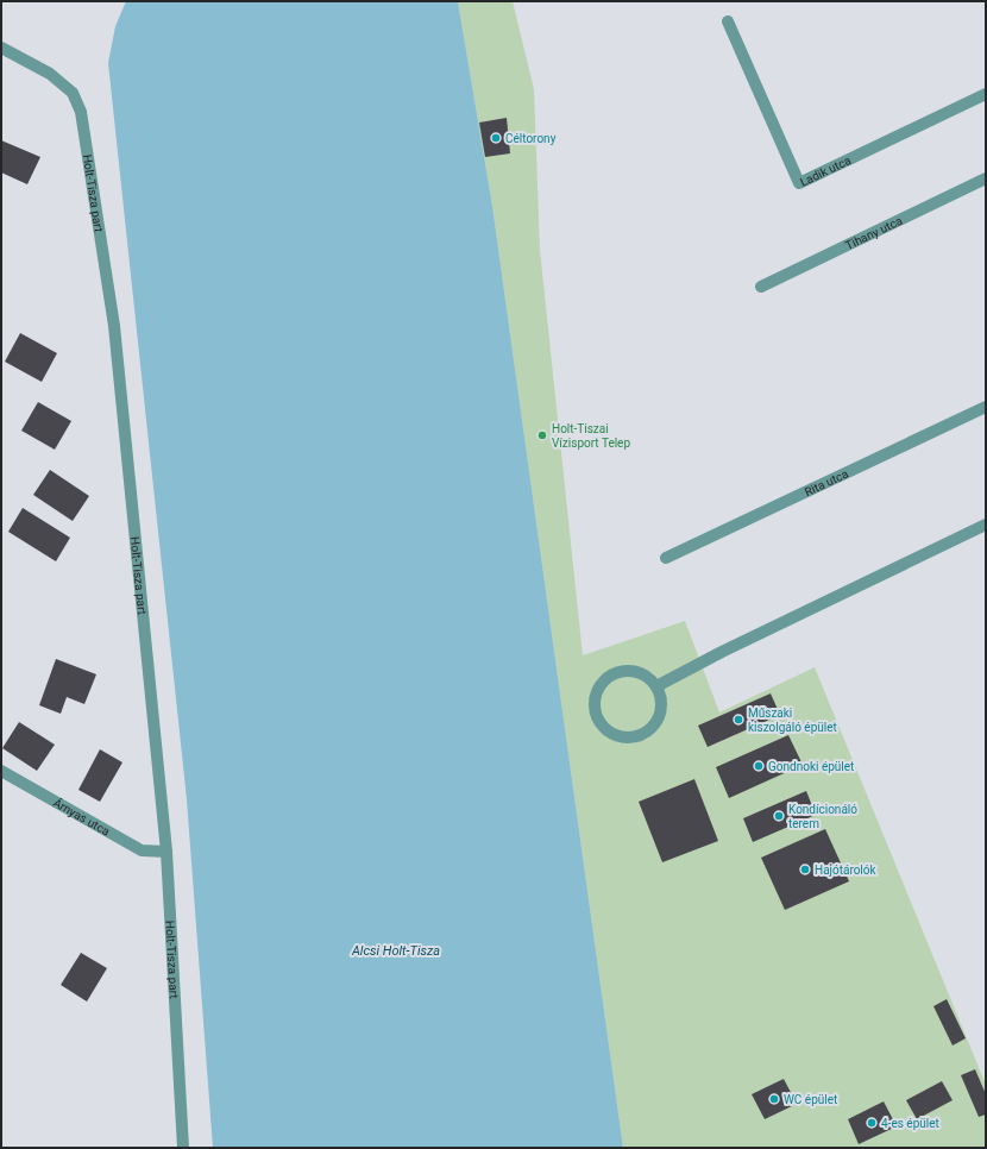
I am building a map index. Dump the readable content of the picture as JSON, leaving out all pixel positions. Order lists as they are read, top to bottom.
{
  "streets": {
    "street": [
      "Ladik utca",
      "Holt-Tisza part",
      "Tihany utca",
      "Rita utca",
      "Árnyas utca"
    ]
  },
  "crossings": [
    ["Holt-Tisza part", "Árnyas utca"]
  ],
  "water": ["Alcsi Holt-Tisza"],
  "places": [
    "Céltorony",
    "Holt-Tiszai Vízisport Telep",
    "Műszaki kiszolgáló épület",
    "Gondnoki épület",
    "Kondícionáló terem",
    "Hajótárolók",
    "WC épület",
    "4-es épület"
  ]
}
